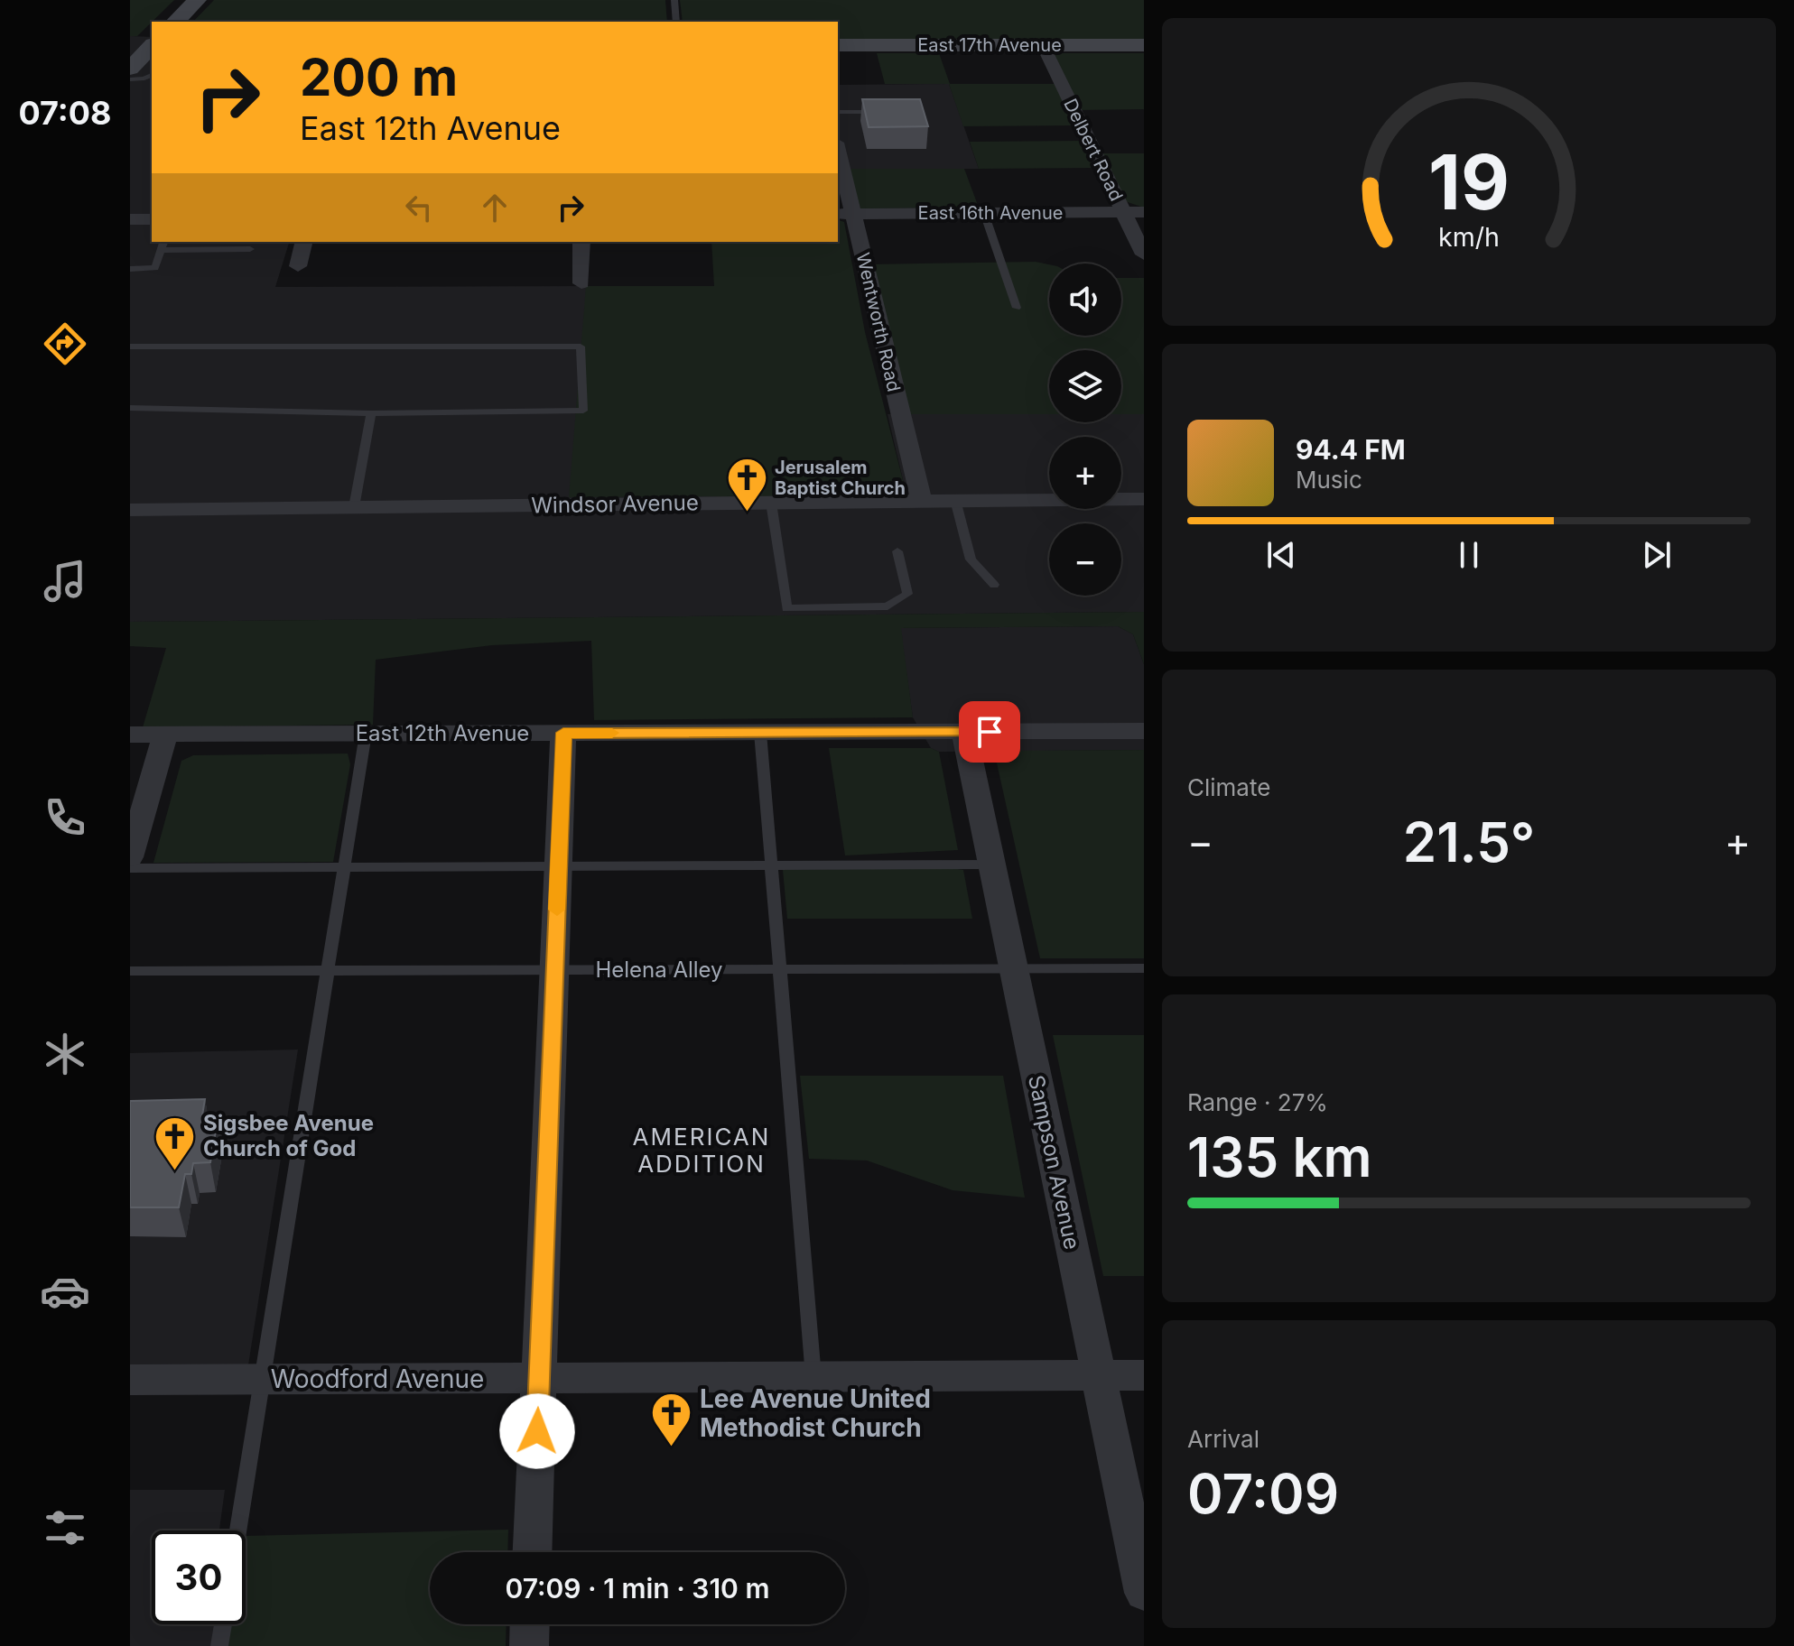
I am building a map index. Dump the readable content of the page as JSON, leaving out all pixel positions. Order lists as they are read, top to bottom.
{
  "streets": {
    "street": [
      "East 17th Avenue",
      "Delbert Road",
      "East 16th Avenue",
      "Wentworth Road",
      "Windsor Avenue",
      "East 12th Avenue",
      "Sampson Avenue",
      "Woodford Avenue"
    ],
    "lane": ["Helena Alley"]
  },
  "crossings": [
    ["East 17th Avenue", "Delbert Road"],
    ["Delbert Road", "East 16th Avenue"],
    ["East 16th Avenue", "Wentworth Road"],
    ["Wentworth Road", "Windsor Avenue"],
    ["East 12th Avenue", "Sampson Avenue"],
    ["Helena Alley", "Sampson Avenue"],
    ["Sampson Avenue", "Woodford Avenue"]
  ],
  "districts": ["AMERICAN ADDITION"],
  "places": {
    "church": ["Jerusalem Baptist Church", "Sigsbee Avenue Church of God", "Lee Avenue United Methodist Church"]
  },
  "page": {
    "tabs": "07:08",
    "turn": ["200 m", "East 12th Avenue"],
    "map_buttons": ["+", "−"],
    "song": ["94.4 FM", "Music"],
    "tile": [
      "Climate",
      ["Range · 27%", "135 km"],
      ["Arrival", "07:09"]
    ],
    "heat": ["−", "21.5°", "+"],
    "limit": "30",
    "trip": "07:09 · 1 min · 310 m",
    "gauge": ["19", "km/h"]
  }
}
